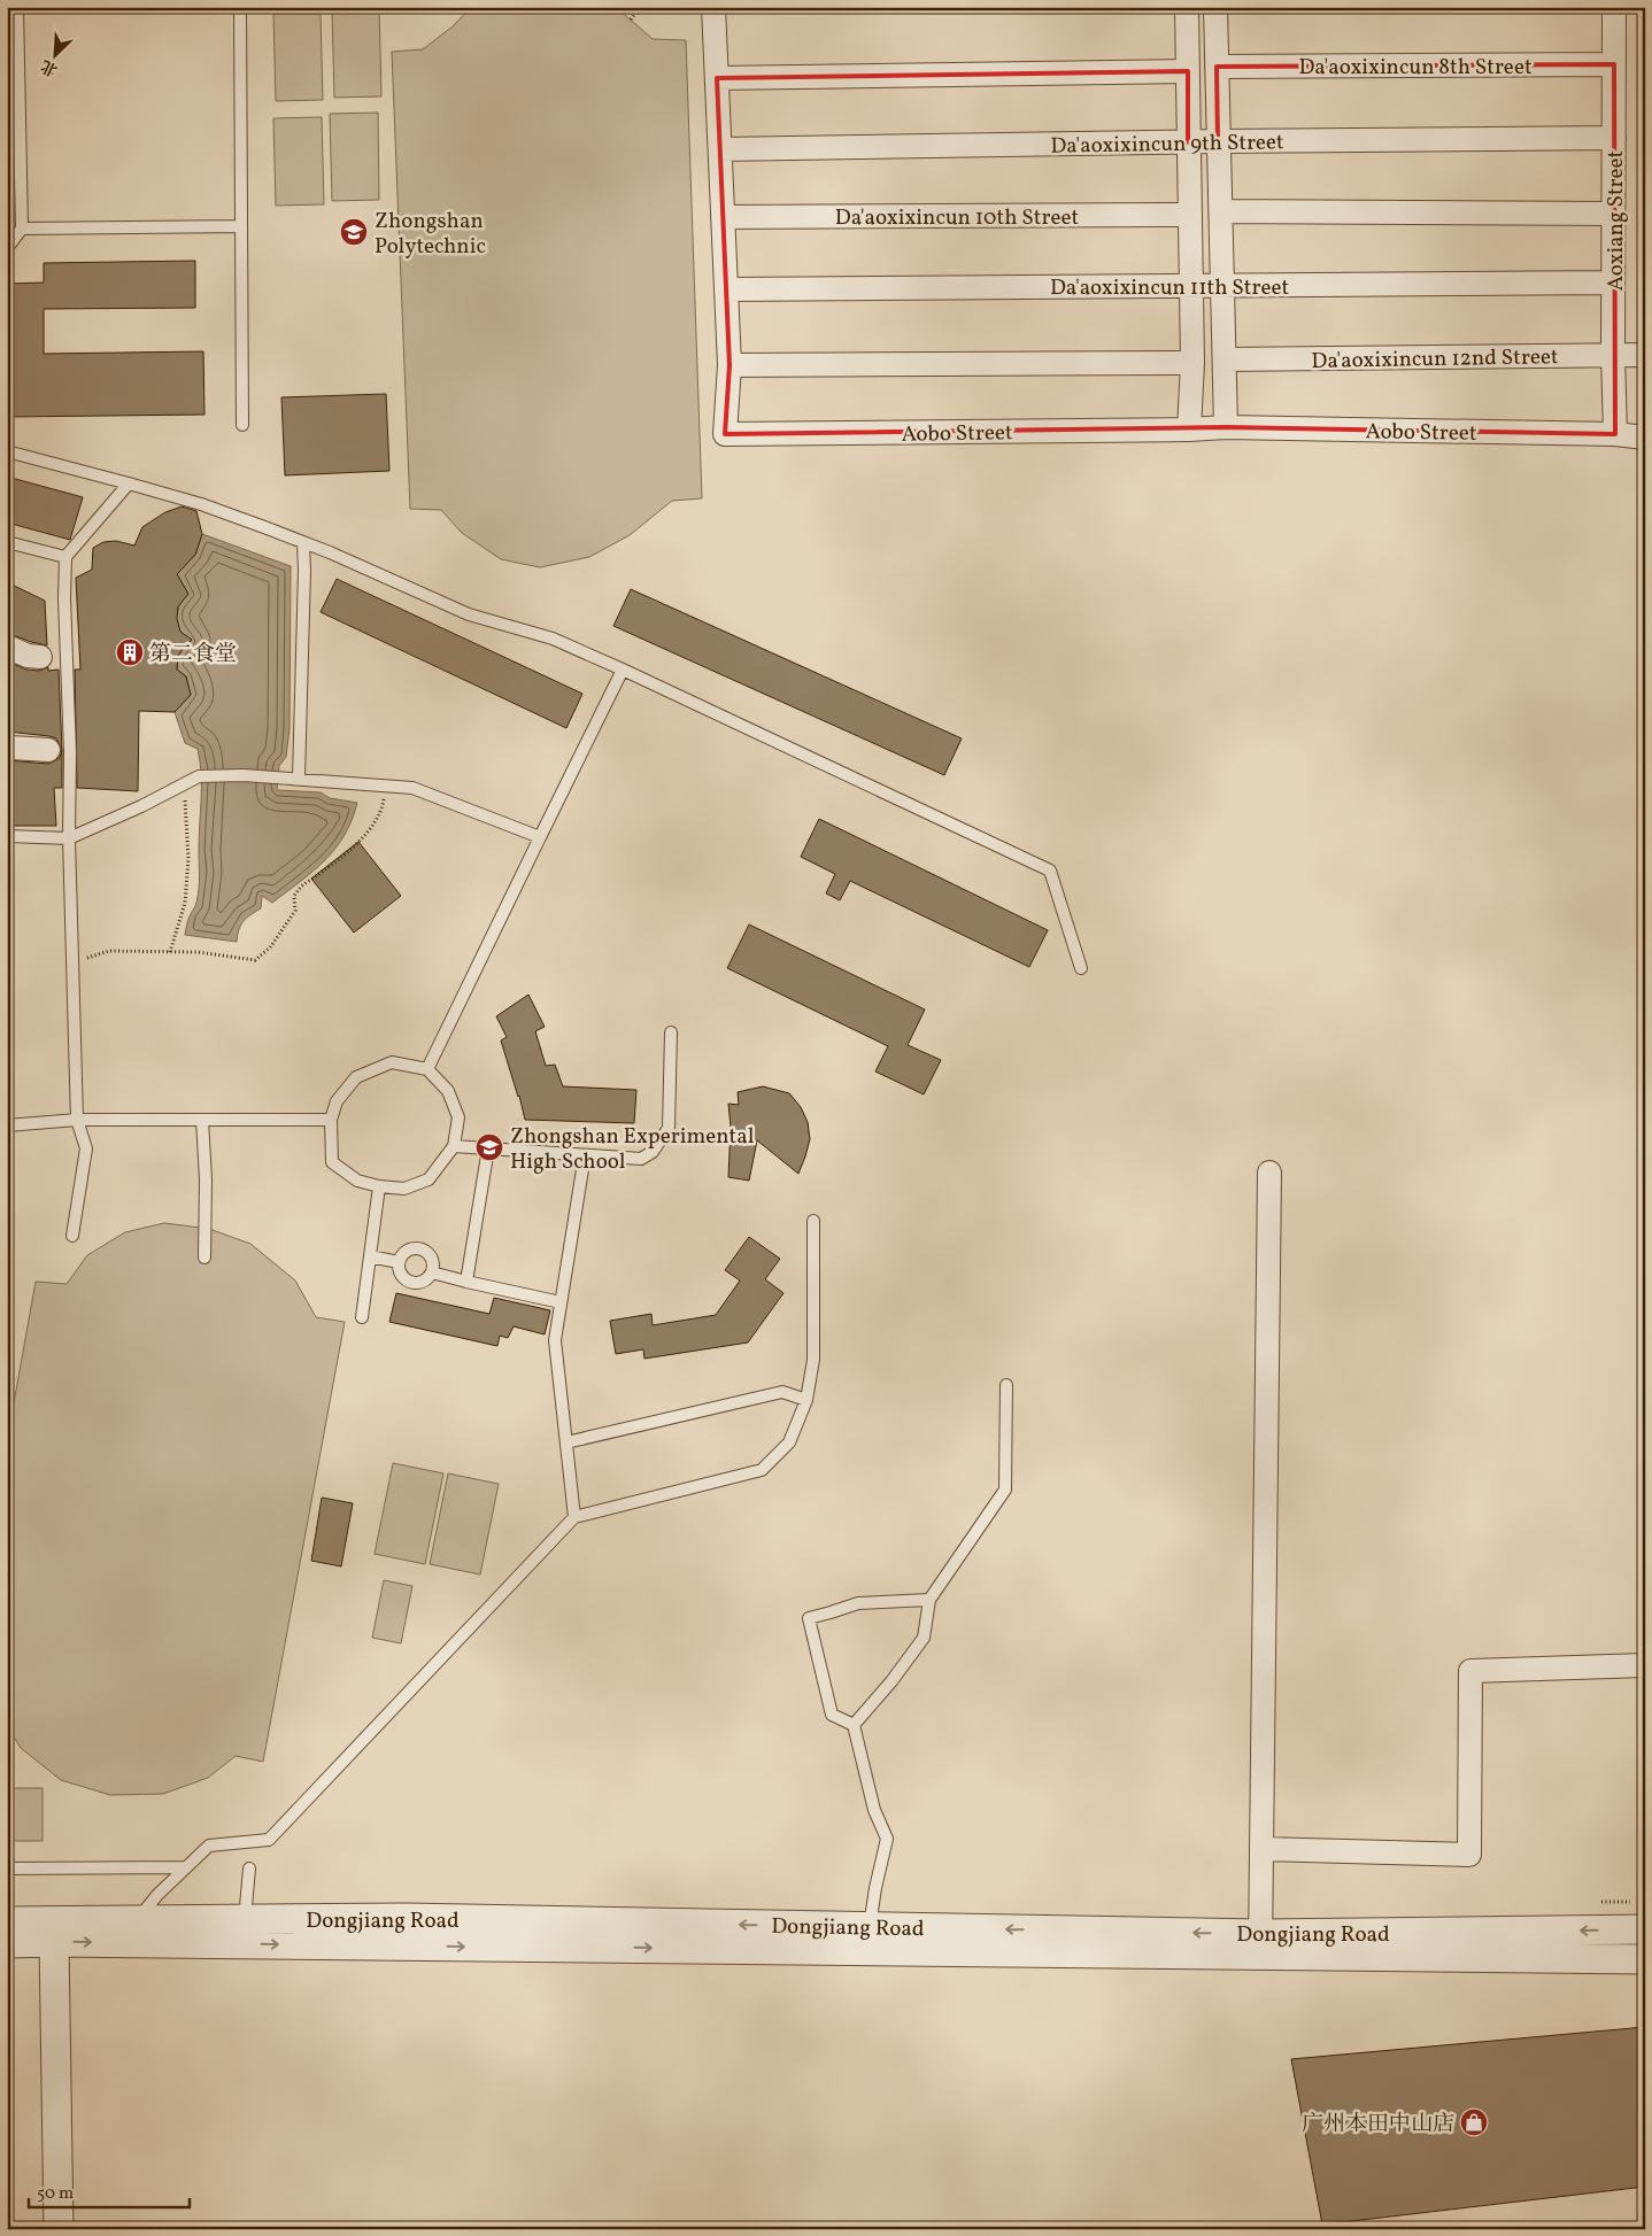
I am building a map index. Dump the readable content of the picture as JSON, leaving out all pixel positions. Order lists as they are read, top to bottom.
{
  "streets": {
    "street": [
      "Da'aoxixincun 8th Street",
      "Da'aoxixincun 9th Street",
      "Da'aoxixincun 10th Street",
      "Aoxiang Street",
      "Da'aoxixincun 11th Street",
      "Da'aoxixincun 12nd Street",
      "Aobo Street",
      "Dongjiang Road"
    ]
  },
  "crossings": [
    ["Da'aoxixincun 8th Street", "Aoxiang Street"],
    ["Da'aoxixincun 9th Street", "Aoxiang Street"],
    ["Da'aoxixincun 9th Street", "Aobo Street"],
    ["Da'aoxixincun 10th Street", "Aobo Street"],
    ["Aoxiang Street", "Da'aoxixincun 11th Street"],
    ["Aoxiang Street", "Da'aoxixincun 12nd Street"],
    ["Aoxiang Street", "Aobo Street"],
    ["Da'aoxixincun 11th Street", "Aobo Street"]
  ],
  "places": {
    "school or university": ["Zhongshan Polytechnic", "Zhongshan Experimental High School"],
    "building": ["第二食堂"],
    "shop": ["广州本田中山店"]
  },
  "scale_bar": "50 m",
  "north": "bottom left"
}
